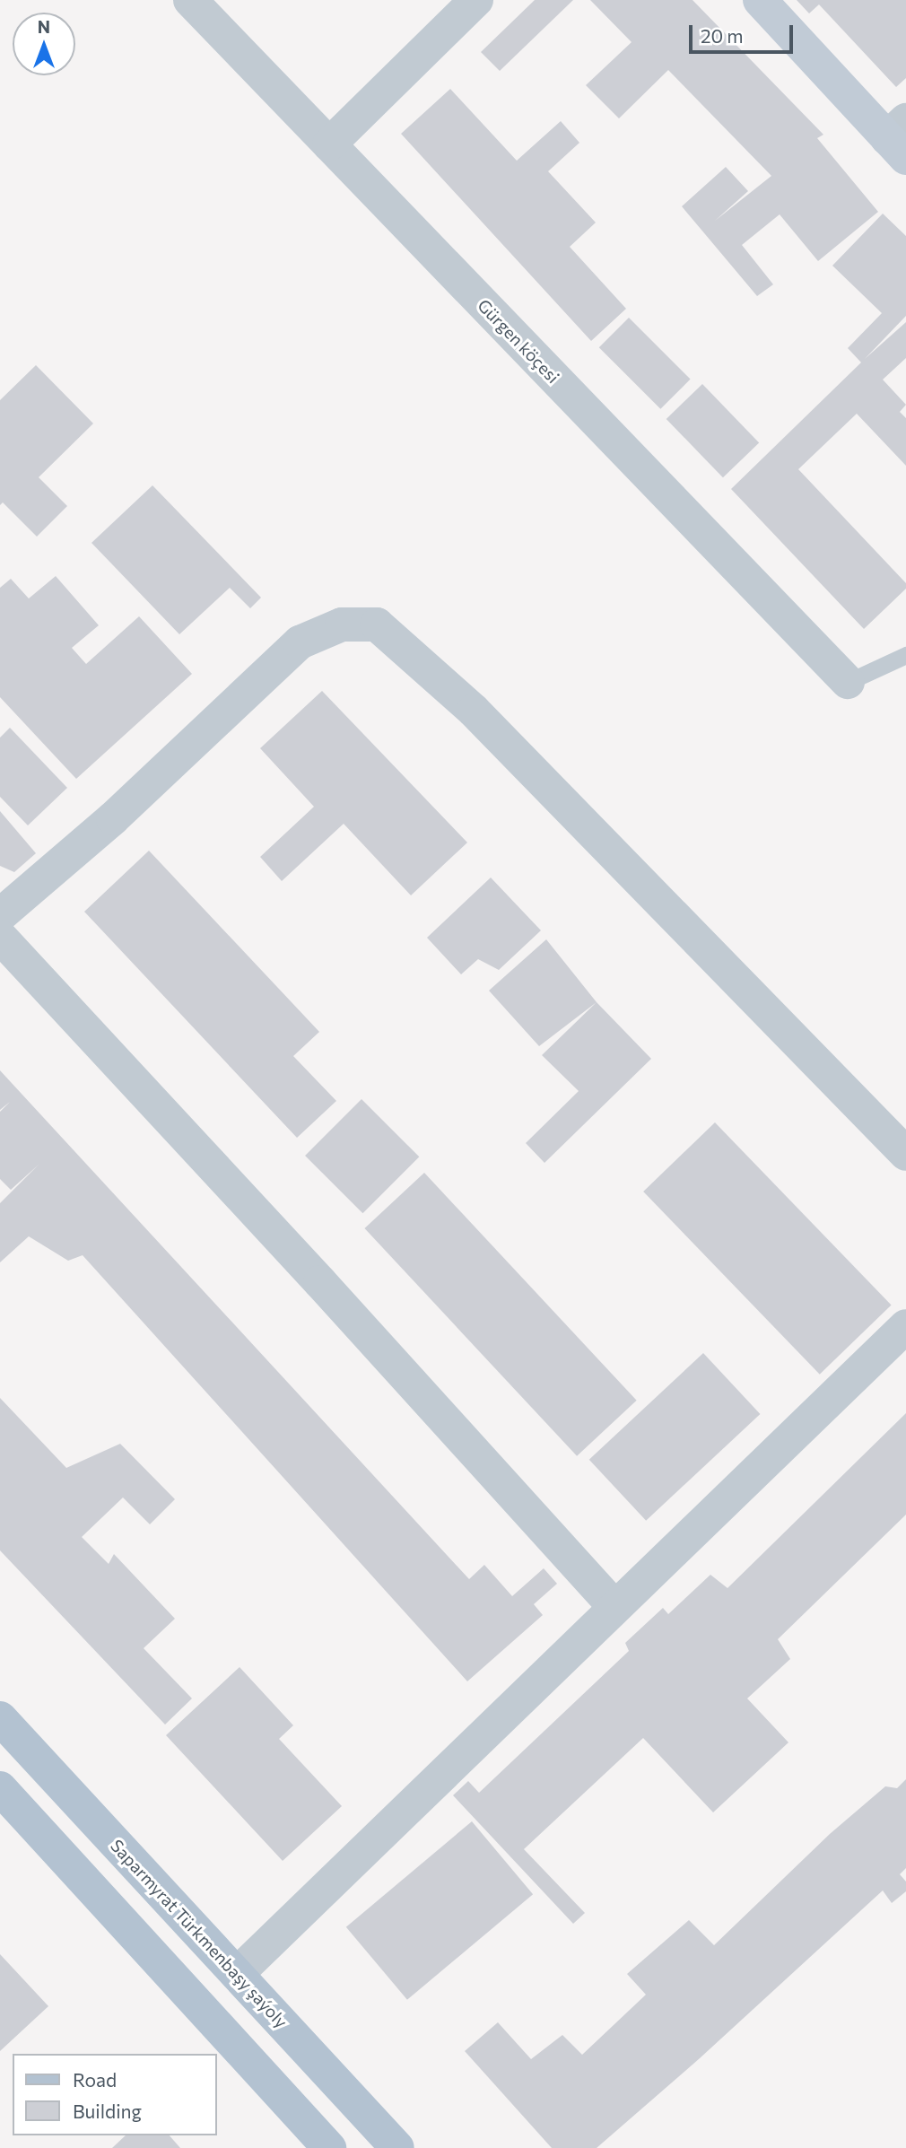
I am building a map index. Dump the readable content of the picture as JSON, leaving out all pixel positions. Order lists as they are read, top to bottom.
{
  "streets": {
    "main road": ["Saparmyrat Türkmenbaşy şaýoly"],
    "street": ["Gürgen köçesi"]
  },
  "legend": ["Road", "Building"],
  "scale_bar": "20 m",
  "north": "top"
}
